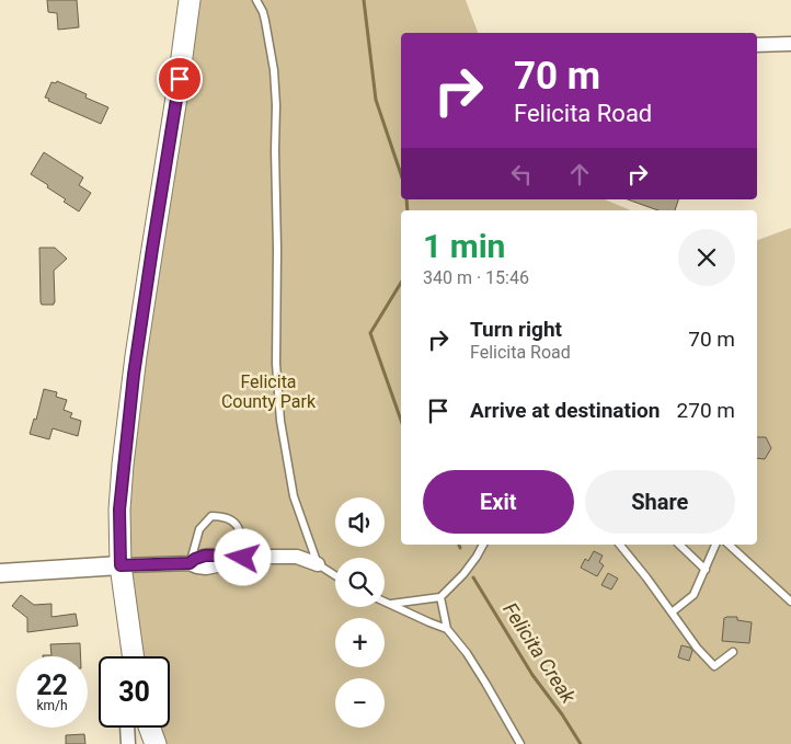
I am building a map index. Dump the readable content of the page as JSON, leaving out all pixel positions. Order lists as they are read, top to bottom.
{
  "water": ["Felicita Creak"],
  "parks": ["Felicita County Park"],
  "page": {
    "turn": ["70 m", "Felicita Road"],
    "heading": ["1 min", "340 m · 15:46"],
    "list": [
      {
        "name": "Turn right",
        "note": "Felicita Road",
        "value": "70 m"
      },
      {
        "name": "Arrive at destination",
        "value": "270 m"
      }
    ],
    "buttons": ["Exit", "Share"],
    "map_buttons": ["+", "−"],
    "speed": "22 km/h",
    "limit": "30"
  }
}
